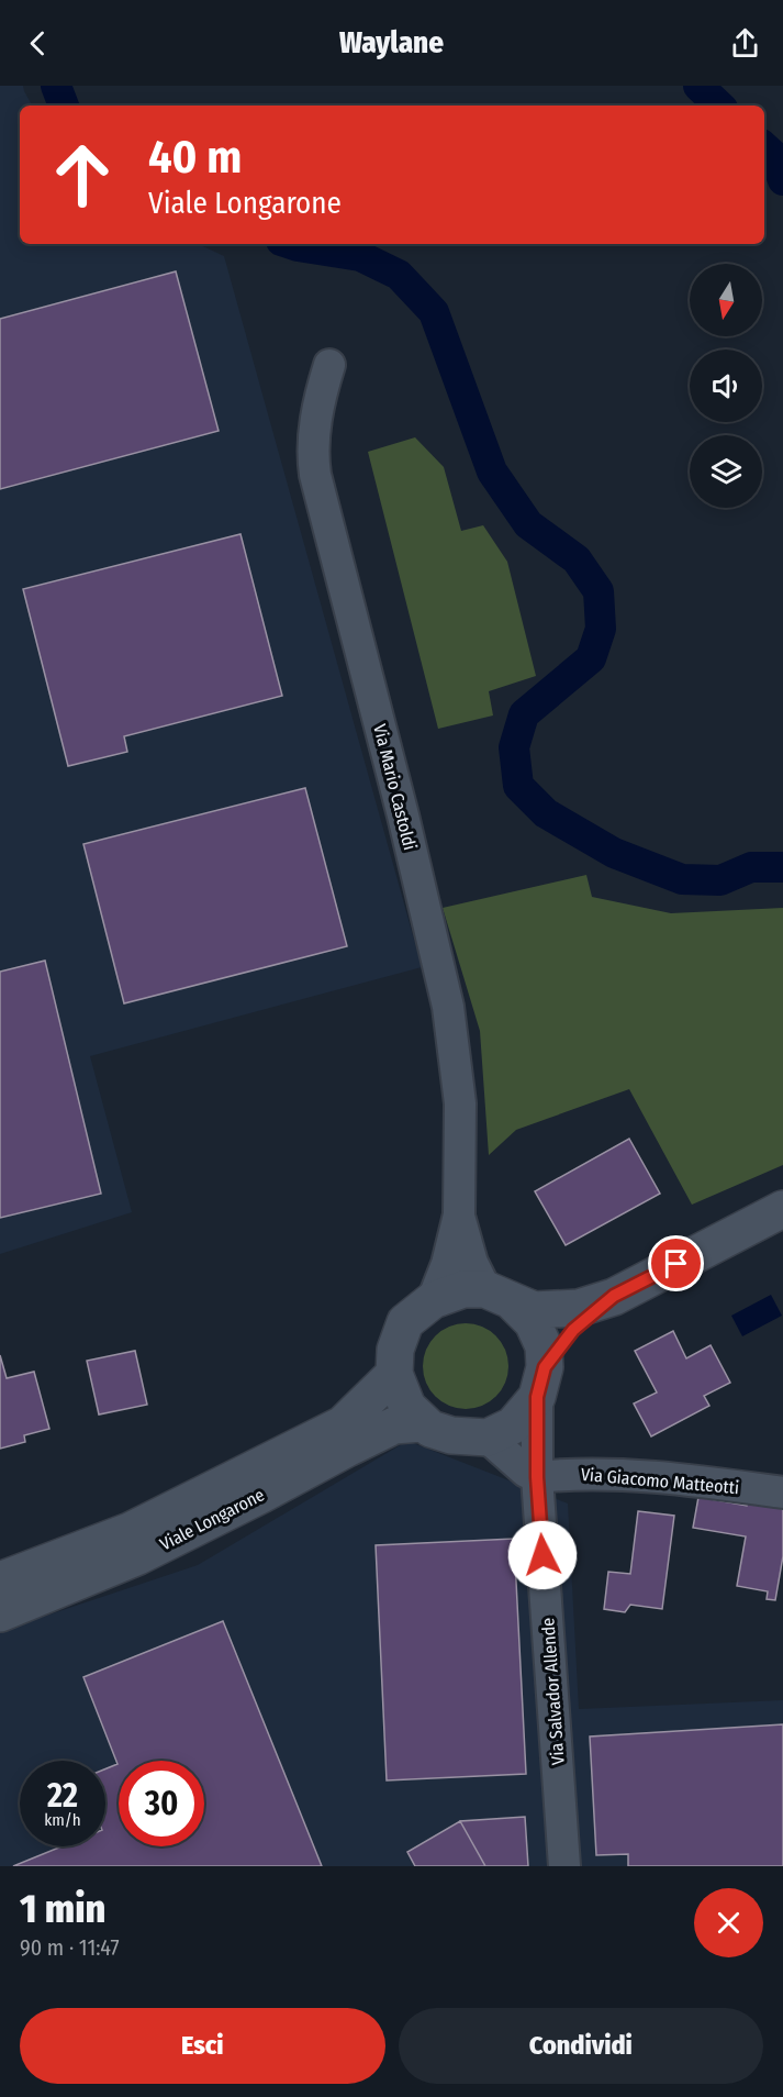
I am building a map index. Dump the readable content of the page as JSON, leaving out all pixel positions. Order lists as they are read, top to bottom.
{
  "streets": {
    "main road": ["Viale Longarone"],
    "street": ["Via Mario Castoldi", "Via Giacomo Matteotti", "Via Salvador Allende"]
  },
  "crossings": [
    ["Via Mario Castoldi", "Viale Longarone"],
    ["Via Mario Castoldi", "Via Salvador Allende"],
    ["Via Giacomo Matteotti", "Via Salvador Allende"],
    ["Viale Longarone", "Via Salvador Allende"]
  ],
  "north": "bottom",
  "page": {
    "header": "Waylane",
    "turn": ["40 m", "Viale Longarone"],
    "speed": "22 km/h",
    "limit": "30",
    "heading": ["1 min", "90 m · 11:47"],
    "buttons": ["Esci", "Condividi"]
  }
}
